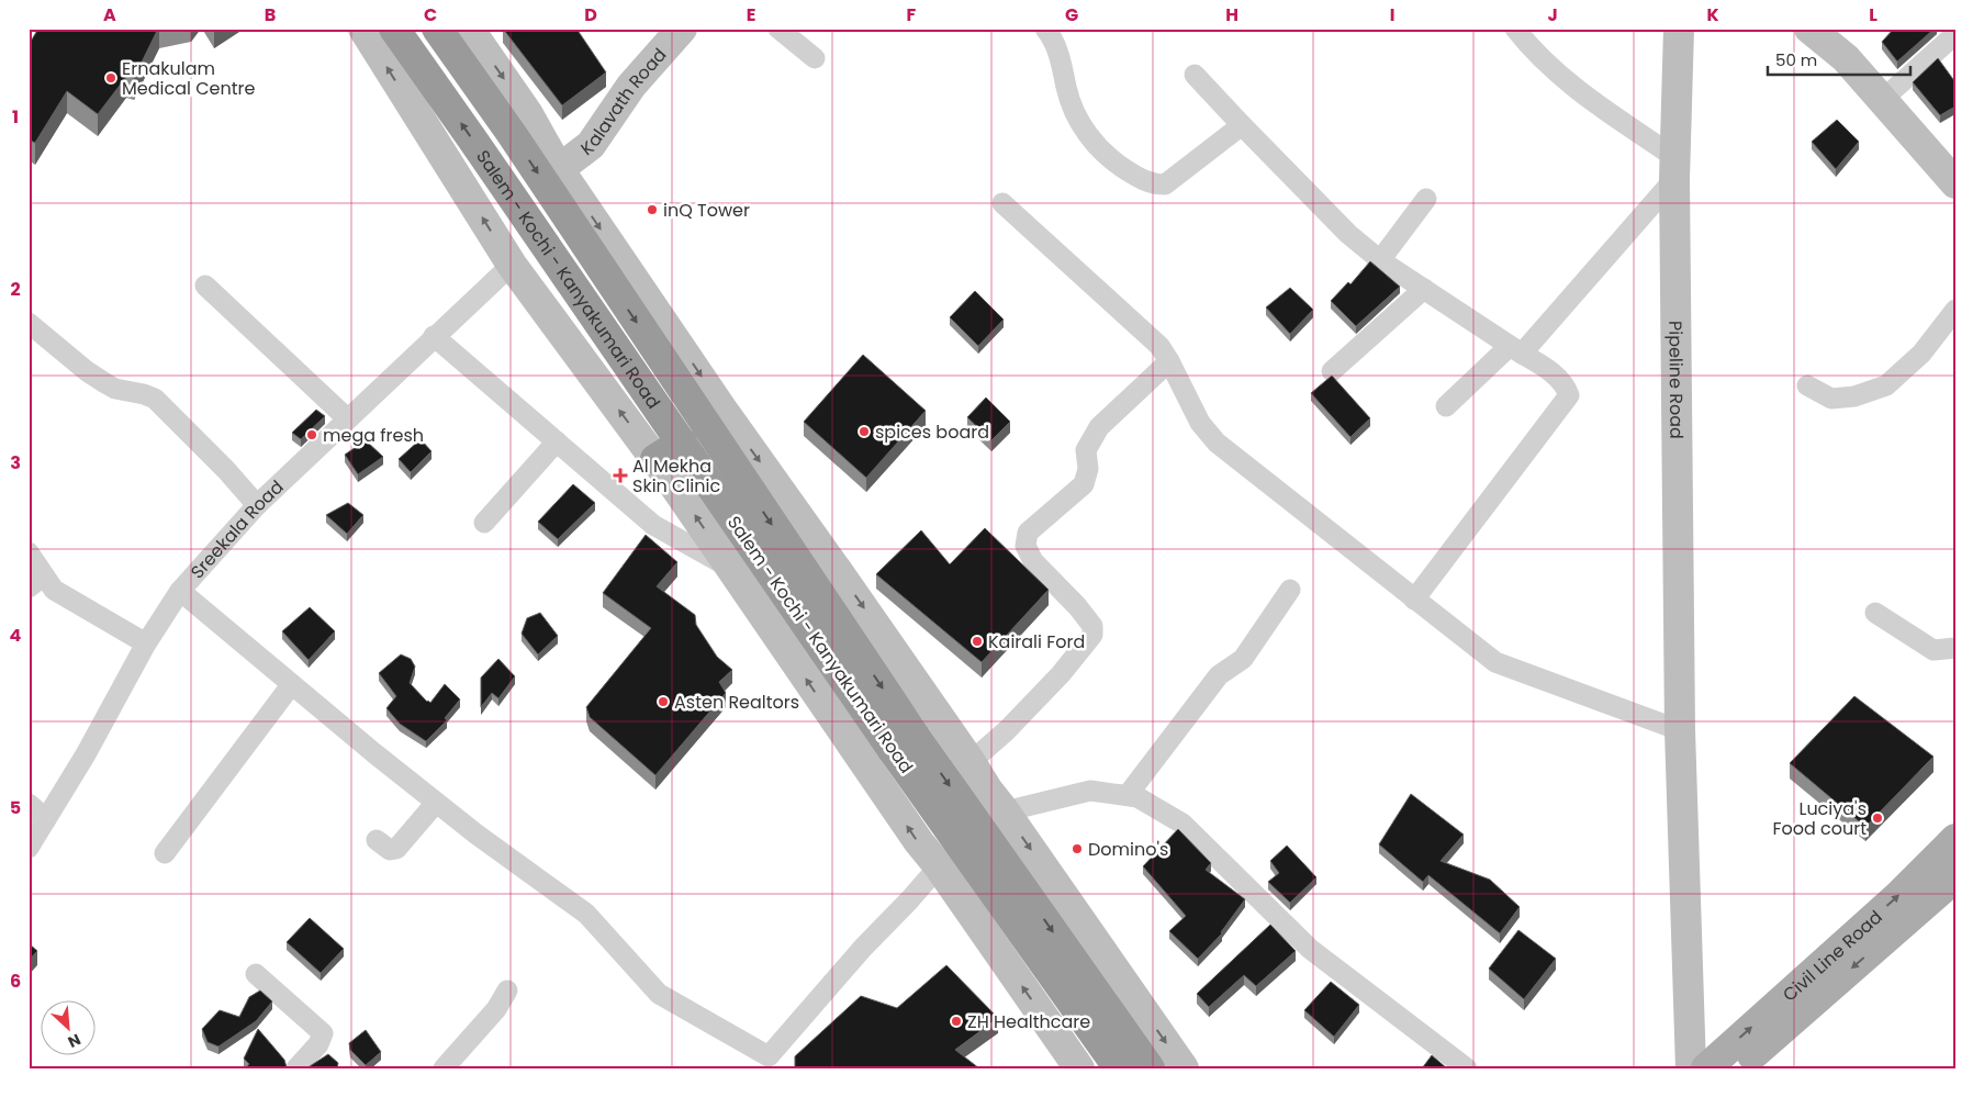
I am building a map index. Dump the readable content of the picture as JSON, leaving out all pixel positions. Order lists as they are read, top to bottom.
{
  "streets": {
    "highway": ["Salem - Kochi - Kanyakumari Road"],
    "main road": ["Civil Line Road"],
    "street": ["Kalavath Road", "Pipeline Road", "Sreekala Road"]
  },
  "crossings": [
    ["Salem - Kochi - Kanyakumari Road", "Sreekala Road"]
  ],
  "places": {
    "other": [
      "Ernakulam Medical Centre",
      "inQ Tower",
      "spices board",
      "mega fresh",
      "Kairali Ford",
      "Asten Realtors",
      "Luciya's Food court",
      "Domino's",
      "ZH Healthcare"
    ],
    "health": ["Al Mekha Skin Clinic"]
  },
  "scale_bar": "50 m",
  "north": "bottom right",
  "grid": {
    "columns": [
      "A",
      "B",
      "C",
      "D",
      "E",
      "F",
      "G",
      "H",
      "I",
      "J",
      "K",
      "L"
    ],
    "rows": [
      "1",
      "2",
      "3",
      "4",
      "5",
      "6"
    ]
  }
}
